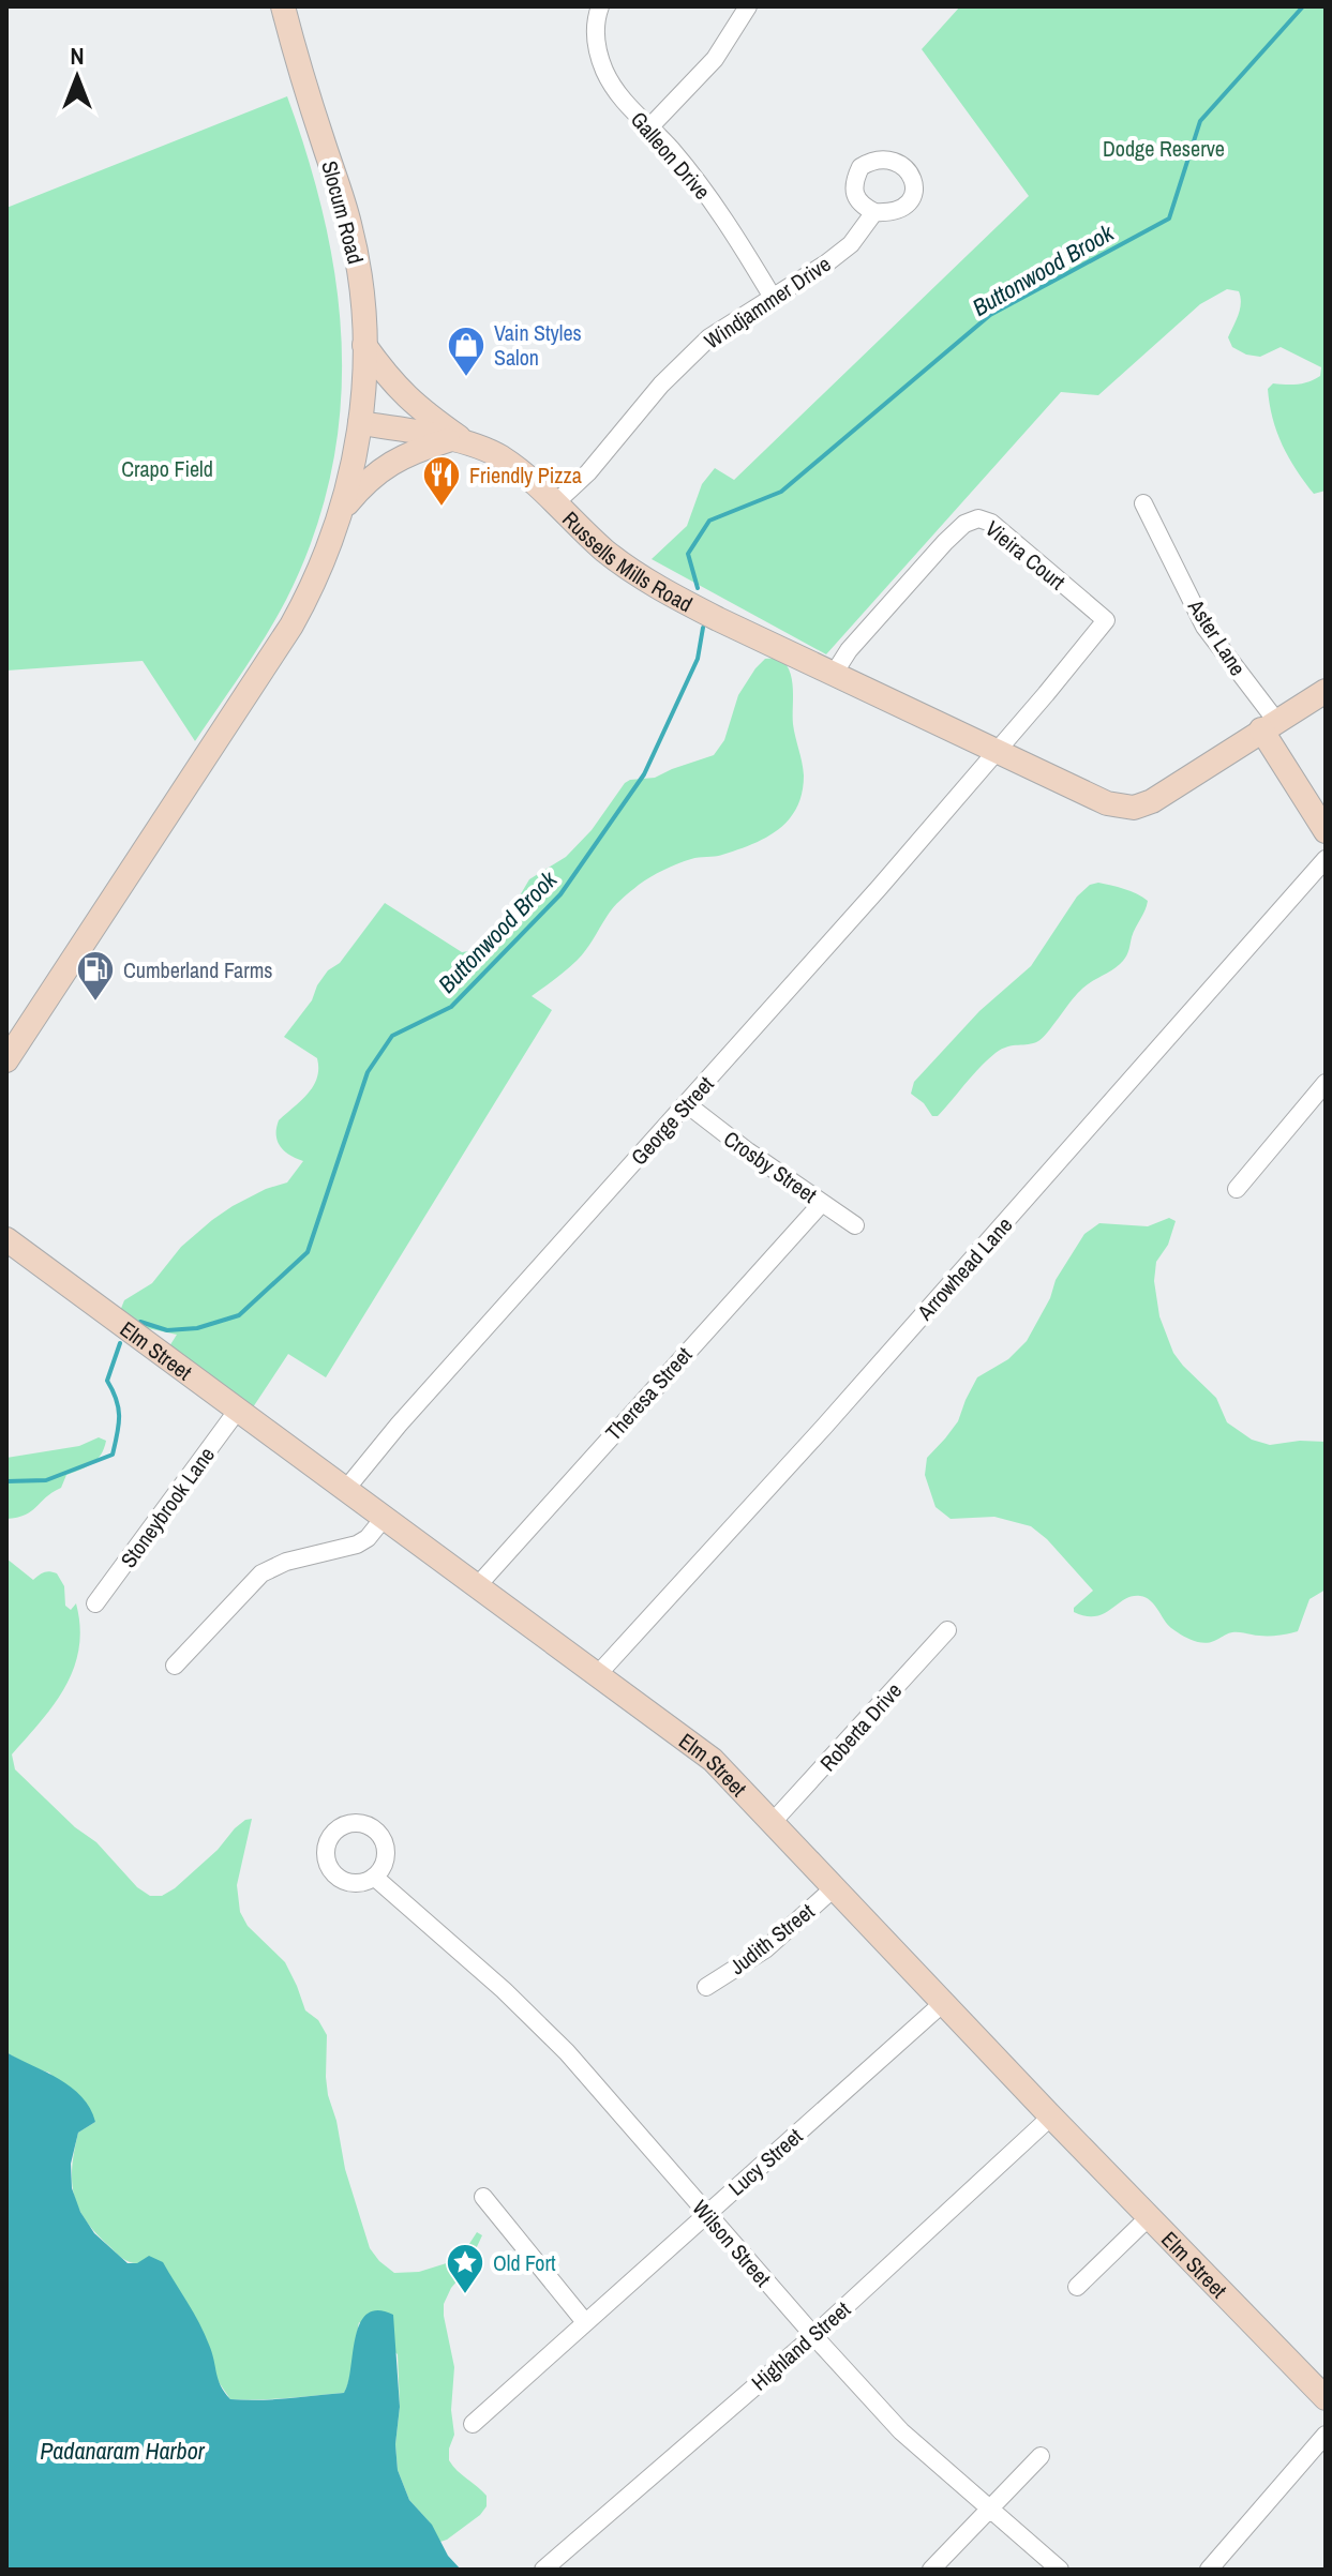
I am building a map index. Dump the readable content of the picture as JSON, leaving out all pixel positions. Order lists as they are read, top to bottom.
{
  "streets": {
    "main road": ["Slocum Road", "Russells Mills Road", "Elm Street"],
    "street": [
      "Galleon Drive",
      "Windjammer Drive",
      "Vieira Court",
      "Aster Lane",
      "George Street",
      "Crosby Street",
      "Arrowhead Lane",
      "Theresa Street",
      "Stoneybrook Lane",
      "Roberta Drive",
      "Judith Street",
      "Lucy Street",
      "Wilson Street",
      "Highland Street"
    ]
  },
  "crossings": [
    ["Galleon Drive", "Windjammer Drive"],
    ["Slocum Road", "Russells Mills Road"],
    ["Windjammer Drive", "Russells Mills Road"],
    ["Vieira Court", "Russells Mills Road"],
    ["Vieira Court", "George Street"],
    ["Russells Mills Road", "Aster Lane"],
    ["Russells Mills Road", "George Street"],
    ["George Street", "Crosby Street"],
    ["George Street", "Elm Street"],
    ["Crosby Street", "Theresa Street"],
    ["Arrowhead Lane", "Elm Street"],
    ["Elm Street", "Theresa Street"],
    ["Elm Street", "Stoneybrook Lane"],
    ["Elm Street", "Roberta Drive"],
    ["Elm Street", "Judith Street"],
    ["Elm Street", "Lucy Street"],
    ["Elm Street", "Highland Street"],
    ["Lucy Street", "Wilson Street"],
    ["Wilson Street", "Highland Street"]
  ],
  "water": ["Buttonwood Brook", "Padanaram Harbor"],
  "parks": ["Dodge Reserve", "Crapo Field"],
  "places": {
    "shop": ["Vain Styles Salon"],
    "restaurant": ["Friendly Pizza"],
    "fuel station": ["Cumberland Farms"],
    "place": ["Old Fort"]
  },
  "north": "top"
}
